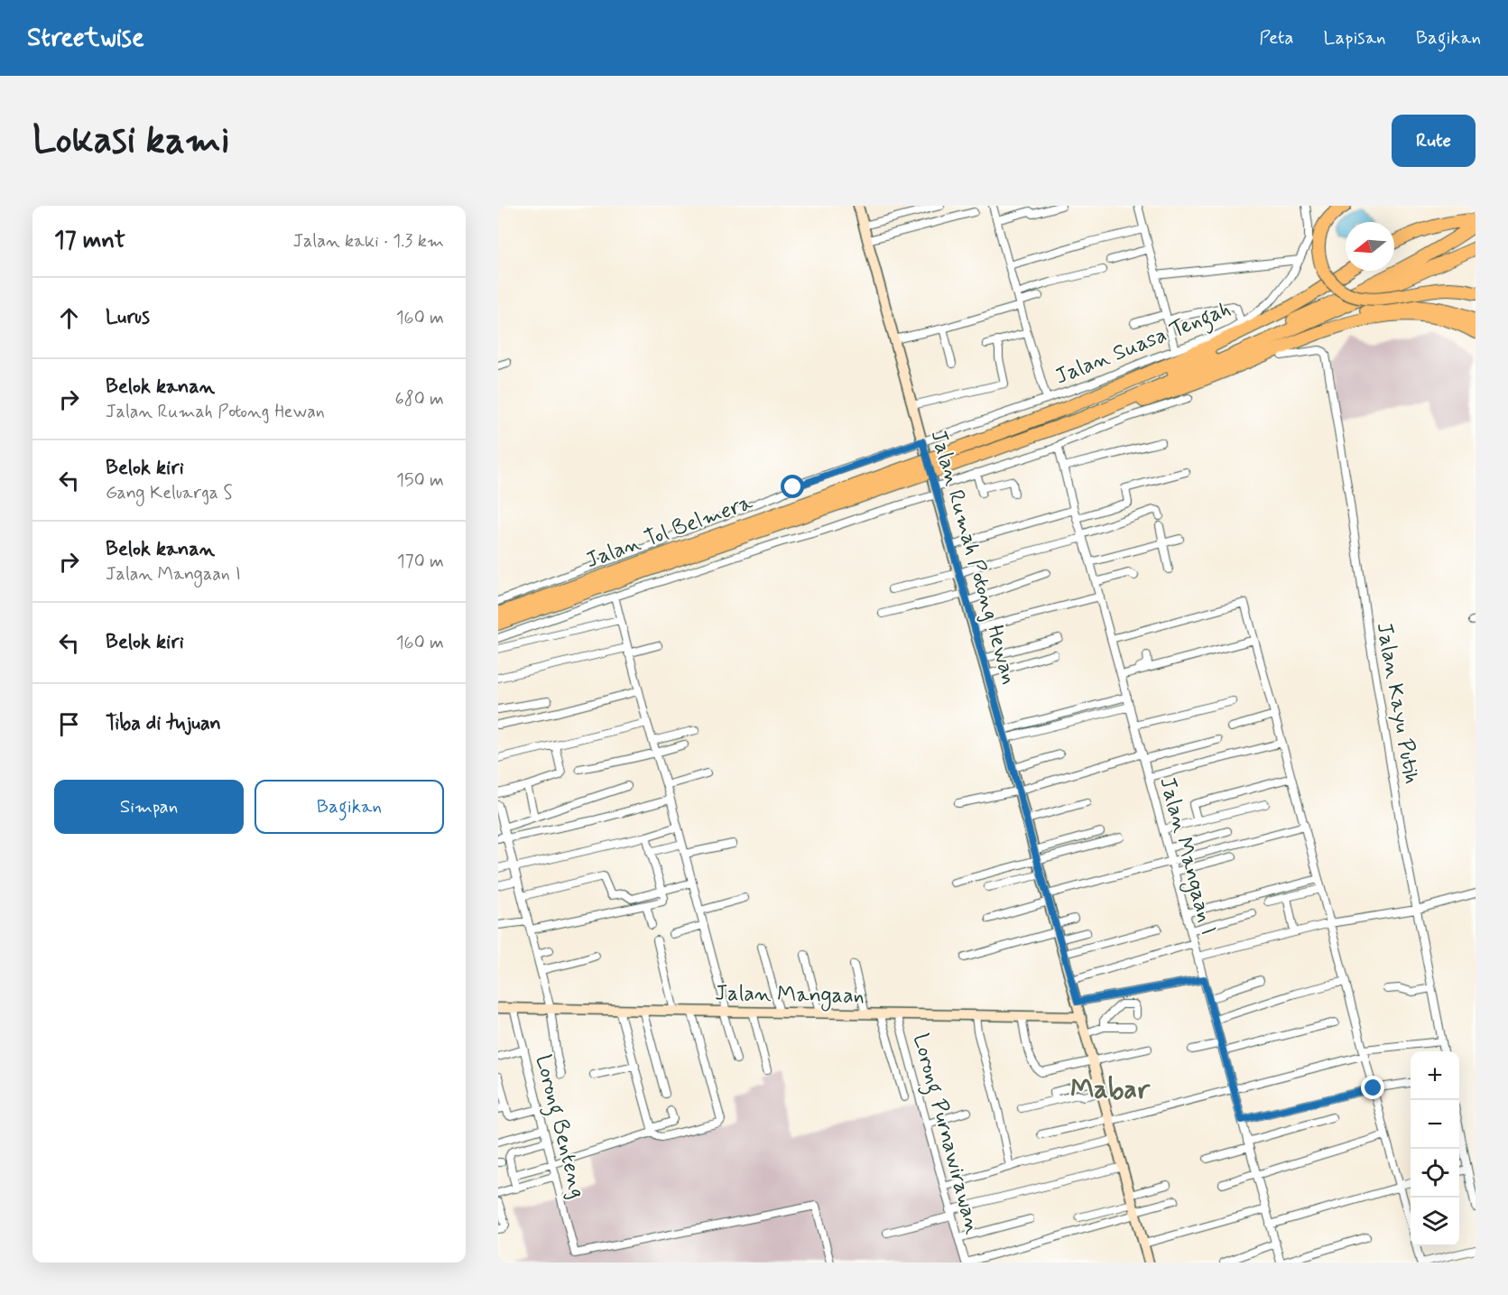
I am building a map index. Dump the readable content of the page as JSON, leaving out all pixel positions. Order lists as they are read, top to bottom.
{
  "streets": {
    "highway": ["Jalan Tol Belmera"],
    "street": [
      "Jalan Suasa Tengah",
      "Jalan Rumah Potong Hewan",
      "Jalan Kayu Putih",
      "Jalan Mangaan I",
      "Jalan Mangaan",
      "Lorong Benteng",
      "Lorong Purnawirawan"
    ]
  },
  "crossings": [
    ["Jalan Suasa Tengah", "Jalan Rumah Potong Hewan"],
    ["Jalan Rumah Potong Hewan", "Jalan Mangaan"],
    ["Jalan Mangaan", "Lorong Benteng"],
    ["Jalan Mangaan", "Lorong Purnawirawan"]
  ],
  "districts": ["Mabar"],
  "north": "left",
  "page": {
    "header": "Streetwise",
    "nav": ["Peta", "Lapisan", "Bagikan"],
    "buttons": [
      "Rute",
      ["Simpan", "Bagikan"]
    ],
    "title": "Lokasi kami",
    "heading": ["17 mnt", "Jalan kaki · 1.3 km"],
    "list": [
      ["Lurus", "160 m"],
      ["Belok kanan", "Jalan Rumah Potong Hewan", "680 m"],
      ["Belok kiri", "Gang Keluarga S", "150 m"],
      ["Belok kanan", "Jalan Mangaan I", "170 m"],
      ["Belok kiri", "160 m"],
      "Tiba di tujuan"
    ],
    "map_buttons": ["+", "−"]
  }
}
